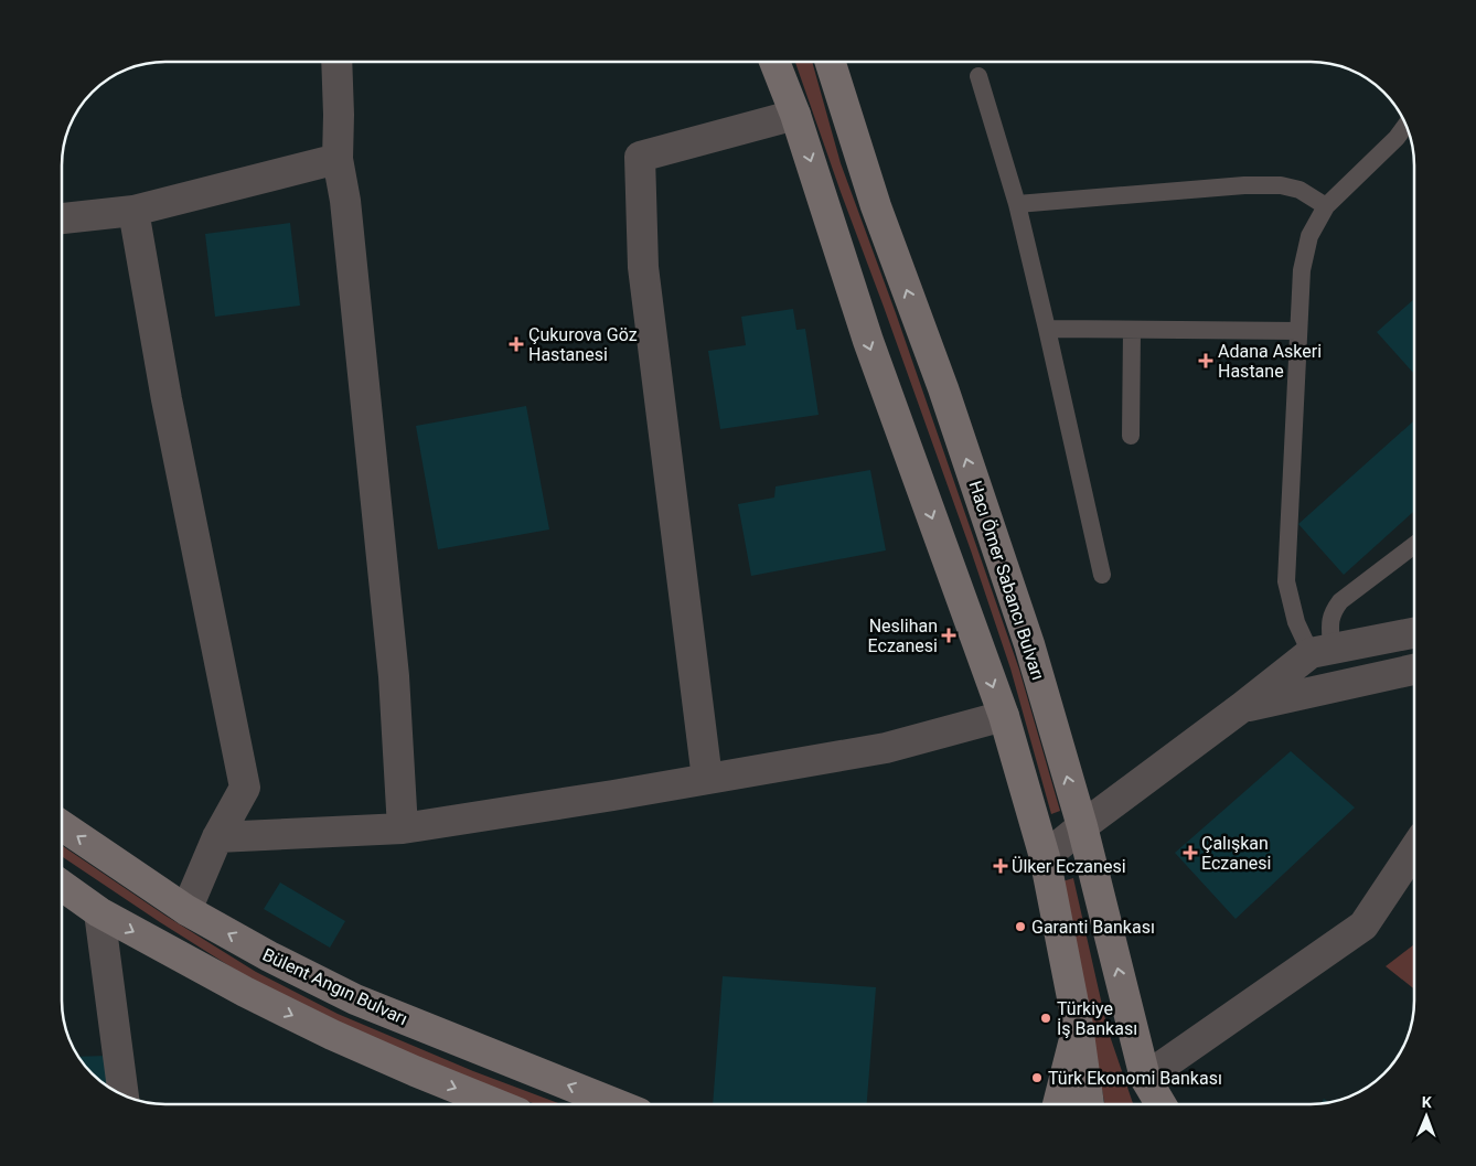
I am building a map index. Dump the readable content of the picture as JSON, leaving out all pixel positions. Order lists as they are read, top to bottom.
{
  "streets": {
    "main road": ["Hacı Ömer Sabancı Bulvarı", "Bülent Angın Bulvarı"]
  },
  "places": {
    "health": [
      "Çukurova Göz Hastanesi",
      "Adana Askeri Hastane",
      "Neslihan Eczanesi",
      "Çalışkan Eczanesi",
      "Ülker Eczanesi"
    ],
    "other": ["Garanti Bankası", "Türkiye İş Bankası", "Türk Ekonomi Bankası"]
  },
  "north": "top"
}
